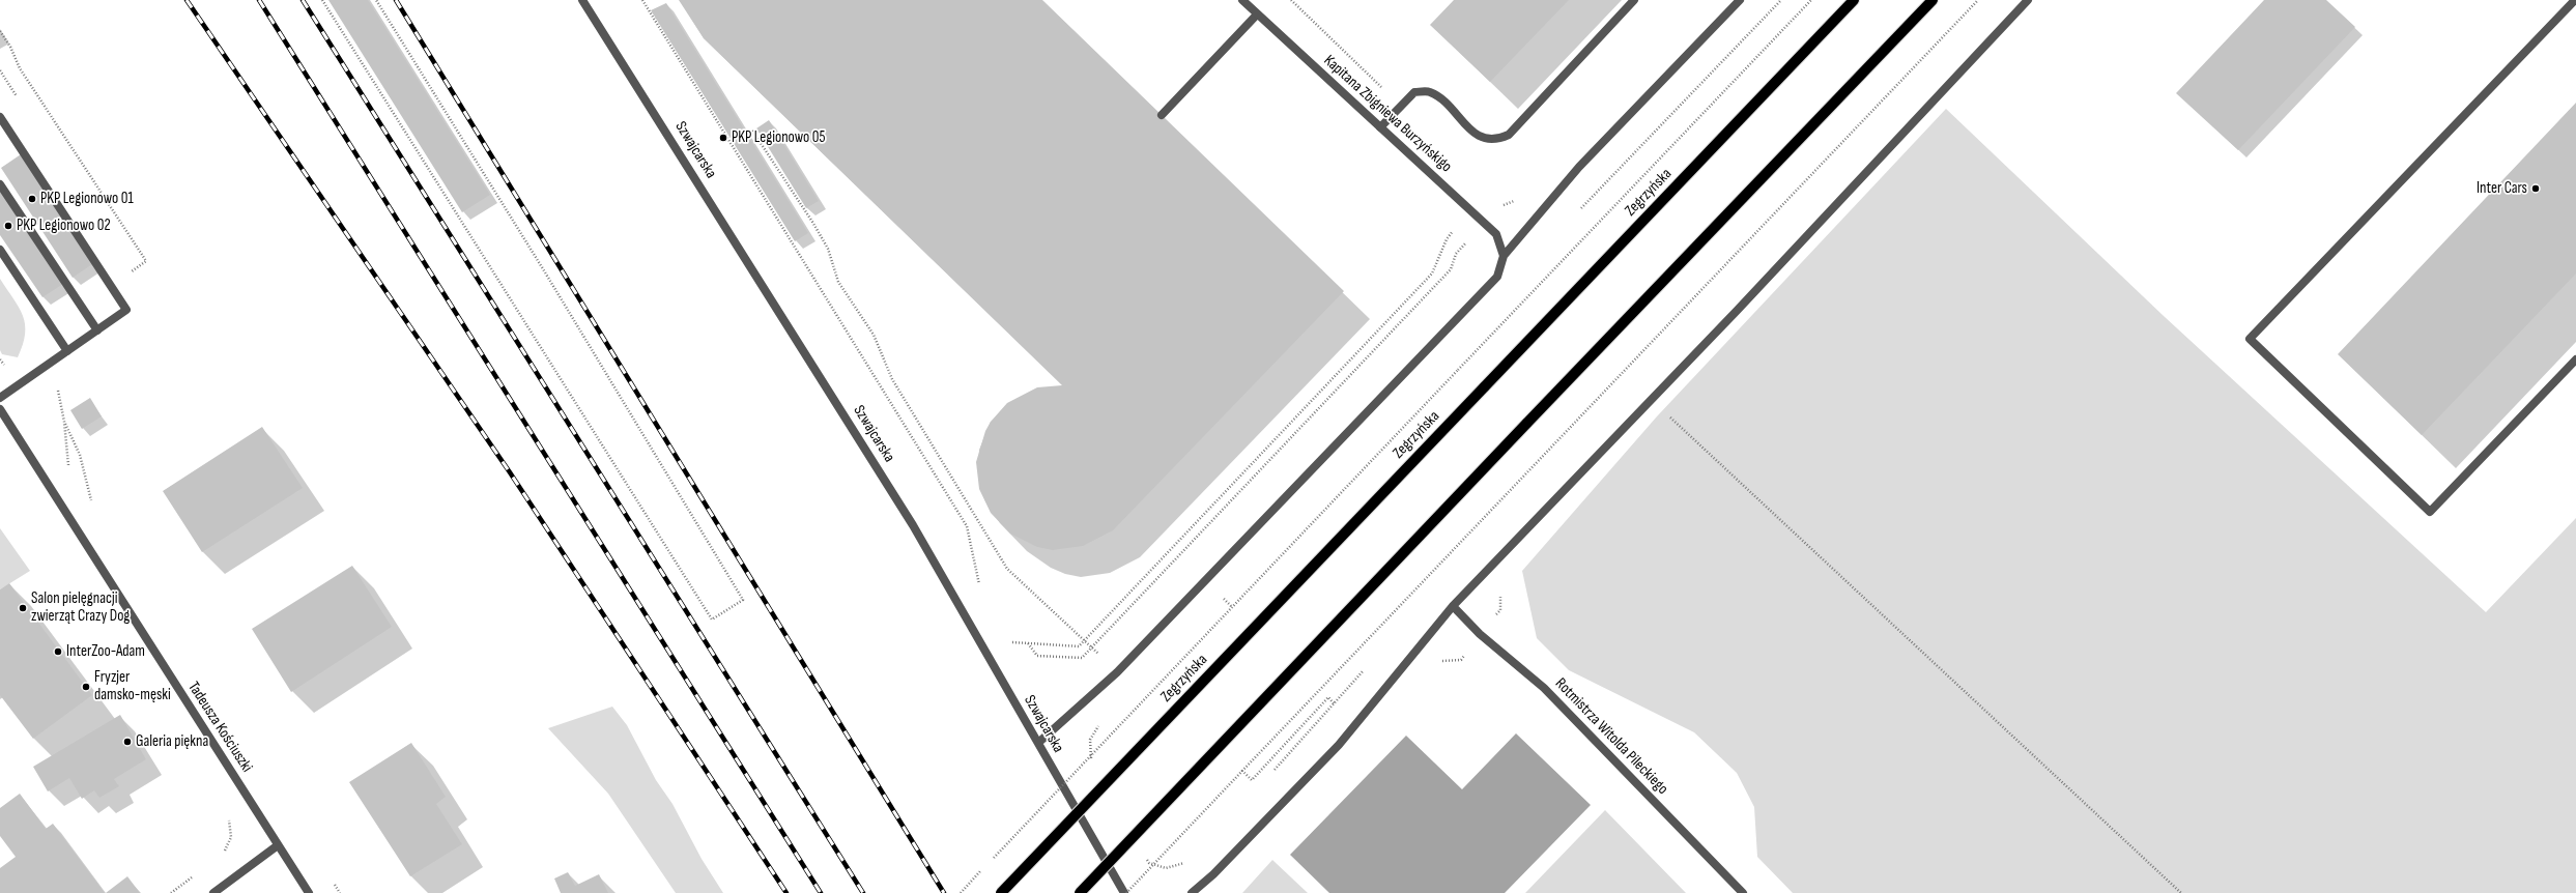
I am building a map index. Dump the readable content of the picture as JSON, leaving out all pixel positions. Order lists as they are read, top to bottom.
{
  "streets": {
    "main road": ["Zegrzyńska"],
    "street": [
      "Kapitana Zbigniewa Burzyńskigo",
      "Szwajcarska",
      "Tadeusza Kościuszki",
      "Rotmistrza Witolda Pileckiego"
    ]
  },
  "places": [
    "PKP Legionowo 05",
    "Inter Cars",
    "PKP Legionowo 01",
    "PKP Legionowo 02",
    "Salon pielęgnacji zwierząt Crazy Dog",
    "InterZoo-Adam",
    "Fryzjer damsko-męski",
    "Galeria piękna"
  ]
}
